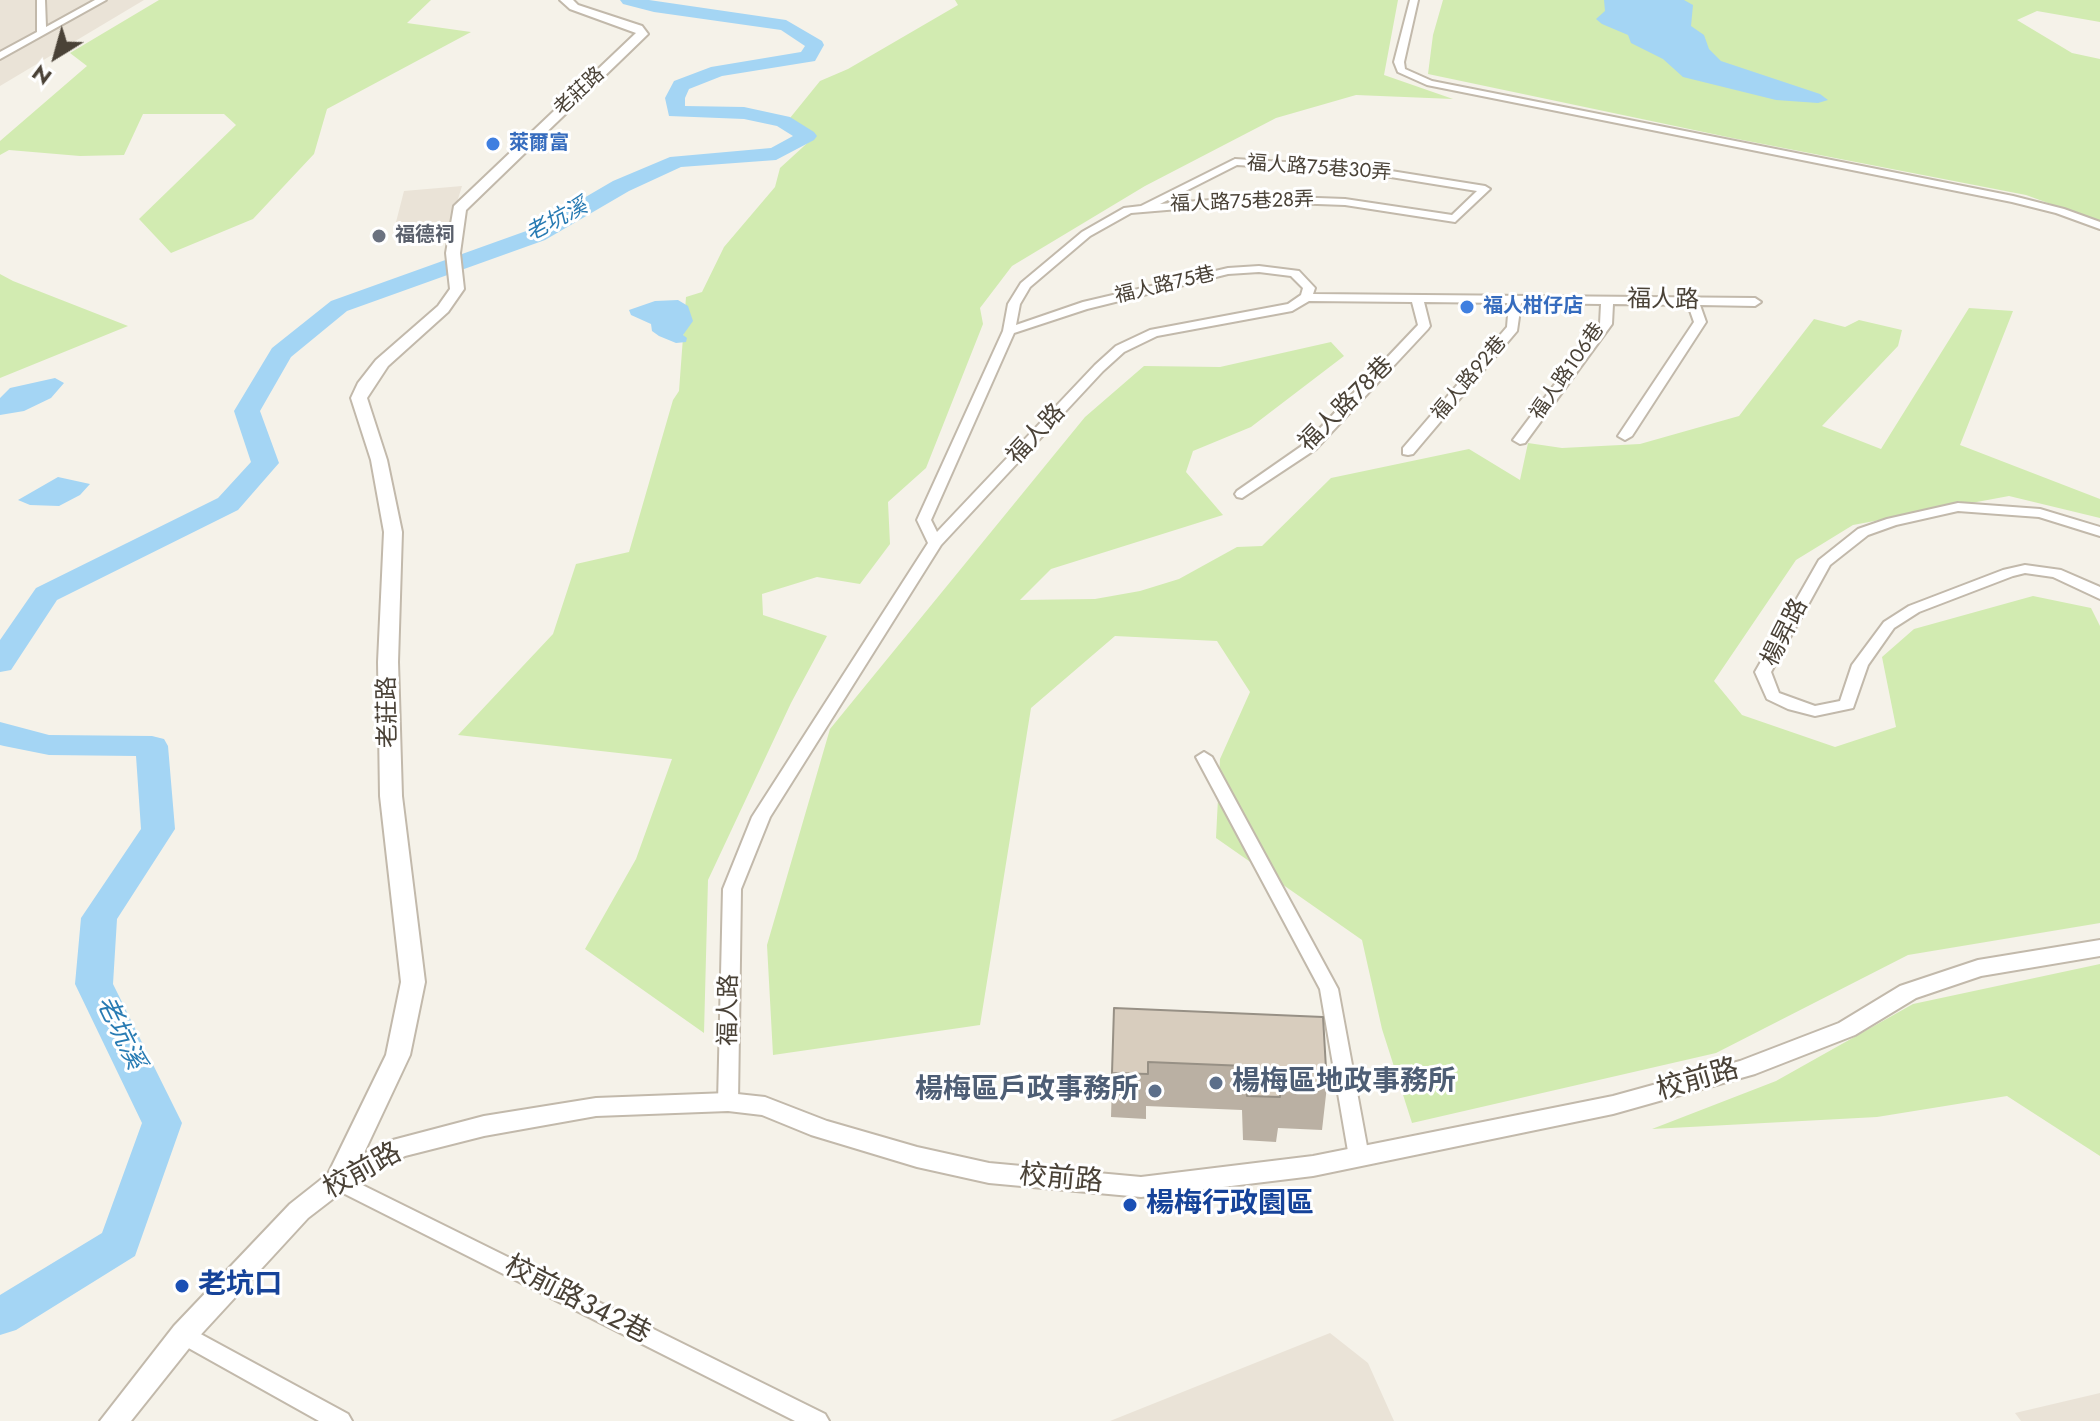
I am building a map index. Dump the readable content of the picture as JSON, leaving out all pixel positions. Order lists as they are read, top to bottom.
{
  "streets": {
    "street": [
      "老莊路",
      "福人路75巷30弄",
      "福人路75巷28弄",
      "福人路75巷",
      "福人路",
      "福人路106巷",
      "福人路92巷",
      "福人路78巷",
      "楊昇路",
      "校前路",
      "校前路342巷"
    ]
  },
  "crossings": [
    ["老莊路", "校前路"],
    ["老莊路", "校前路342巷"],
    ["福人路75巷30弄", "福人路75巷28弄"],
    ["福人路75巷", "福人路"],
    ["福人路", "福人路106巷"],
    ["福人路", "福人路92巷"],
    ["福人路", "福人路78巷"],
    ["福人路", "校前路"],
    ["校前路", "校前路342巷"]
  ],
  "water": ["老坑溪"],
  "places": [
    "萊爾富",
    "福德祠",
    "福人柑仔店",
    "楊梅區地政事務所",
    "楊梅區戶政事務所",
    "楊梅行政園區",
    "老坑口"
  ],
  "north": "bottom left"
}
